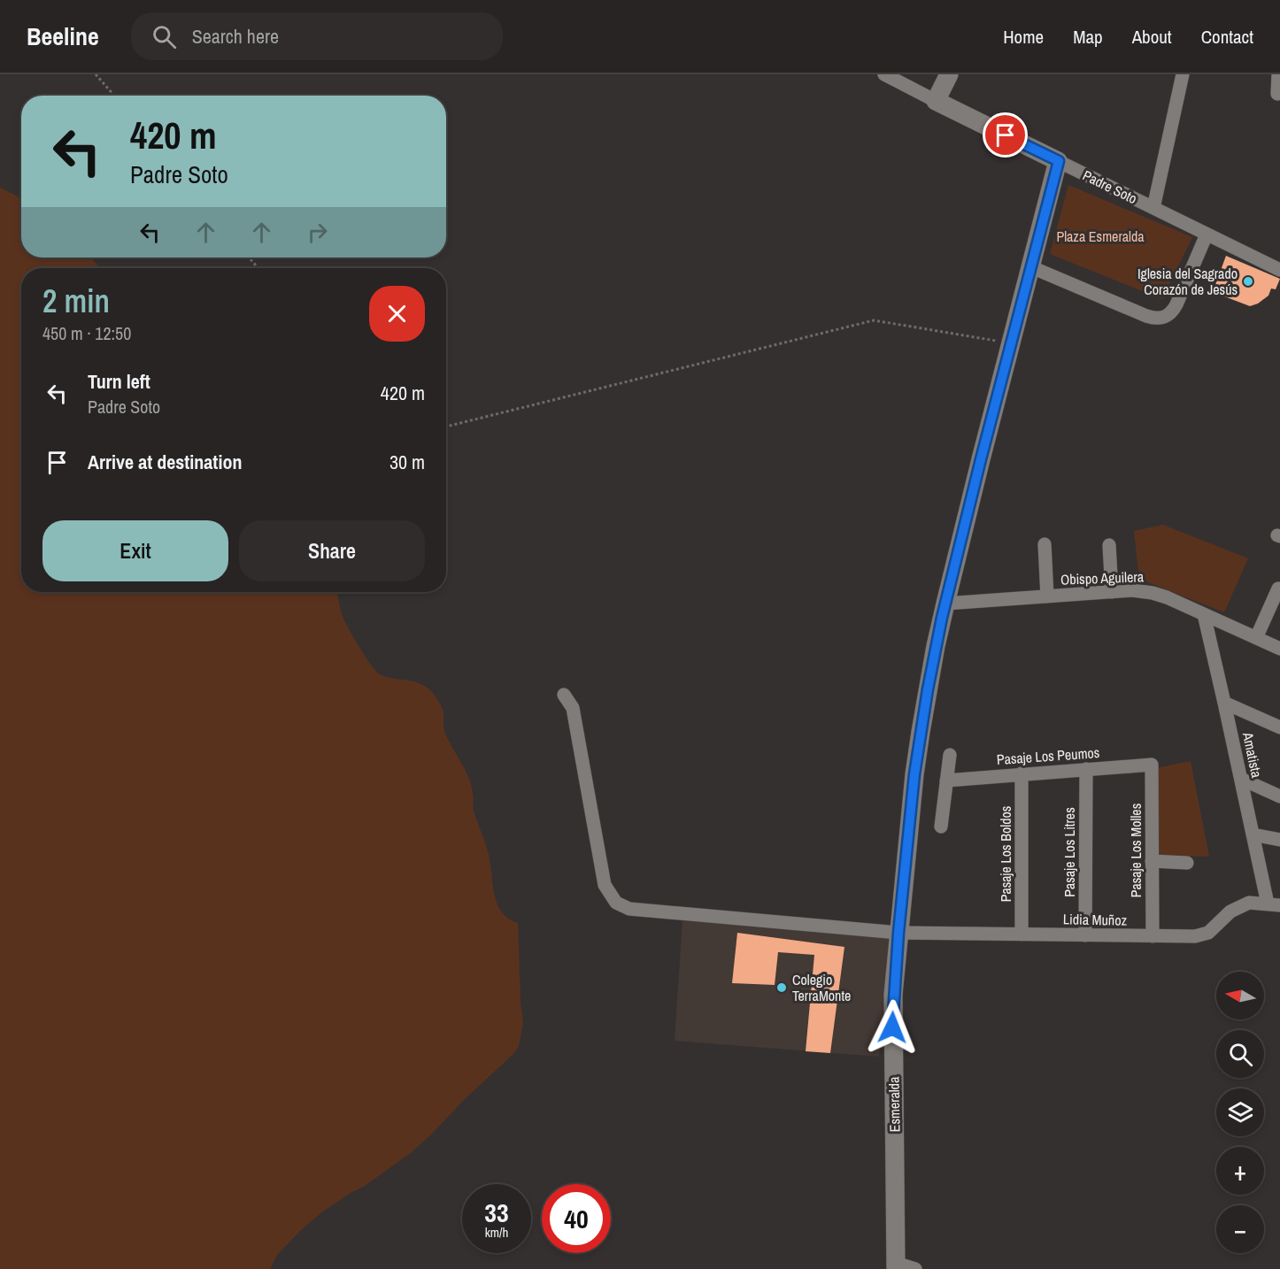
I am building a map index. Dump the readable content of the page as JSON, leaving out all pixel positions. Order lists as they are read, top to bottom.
{
  "streets": {
    "street": [
      "Padre Soto",
      "Obispo Aguilera",
      "Amatista",
      "Pasaje Los Peumos",
      "Pasaje Los Molles",
      "Pasaje Los Litres",
      "Pasaje Los Boldos",
      "Lidia Muñoz",
      "Esmeralda"
    ]
  },
  "crossings": [
    ["Padre Soto", "Esmeralda"],
    ["Obispo Aguilera", "Amatista"],
    ["Obispo Aguilera", "Esmeralda"],
    ["Amatista", "Lidia Muñoz"],
    ["Pasaje Los Peumos", "Pasaje Los Molles"],
    ["Pasaje Los Peumos", "Pasaje Los Litres"],
    ["Pasaje Los Peumos", "Pasaje Los Boldos"],
    ["Pasaje Los Molles", "Lidia Muñoz"],
    ["Pasaje Los Litres", "Lidia Muñoz"],
    ["Pasaje Los Boldos", "Lidia Muñoz"],
    ["Lidia Muñoz", "Esmeralda"]
  ],
  "parks": ["Plaza Esmeralda"],
  "places": ["Iglesia del Sagrado Corazón de Jesús", "Colegio TerraMonte"],
  "north": "left",
  "page": {
    "header": "Beeline",
    "search": "Search here",
    "nav": [
      "Home",
      "Map",
      "About",
      "Contact"
    ],
    "turn": ["420 m", "Padre Soto"],
    "heading": ["2 min", "450 m · 12:50"],
    "list": [
      {
        "name": "Turn left",
        "note": "Padre Soto",
        "value": "420 m"
      },
      {
        "name": "Arrive at destination",
        "value": "30 m"
      }
    ],
    "buttons": ["Exit", "Share"],
    "map_buttons": ["+", "−"],
    "speed": "33 km/h",
    "limit": "40"
  }
}
